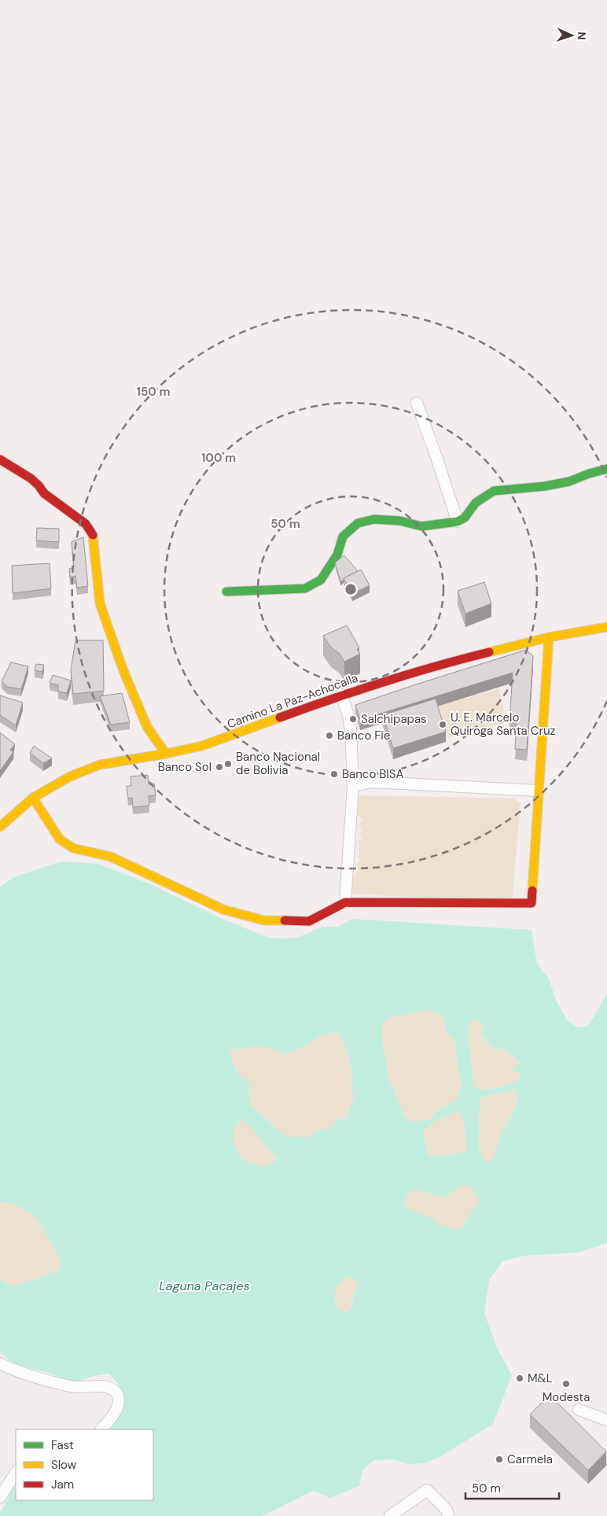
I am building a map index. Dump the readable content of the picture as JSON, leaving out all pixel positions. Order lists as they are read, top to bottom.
{
  "streets": {
    "street": ["Camino La Paz-Achocalla"]
  },
  "water": ["Laguna Pacajes"],
  "places": [
    "Salchipapas",
    "U. E. Marcelo Quiroga Santa Cruz",
    "Banco Fie",
    "Banco Nacional de Bolivia",
    "Banco Sol",
    "Banco BISA",
    "M&L",
    "Modesta",
    "Carmela"
  ],
  "legend": ["Fast", "Slow", "Jam"],
  "scale_bar": "50 m",
  "north": "right",
  "rings": ["150 m", "100 m", "50 m"]
}
